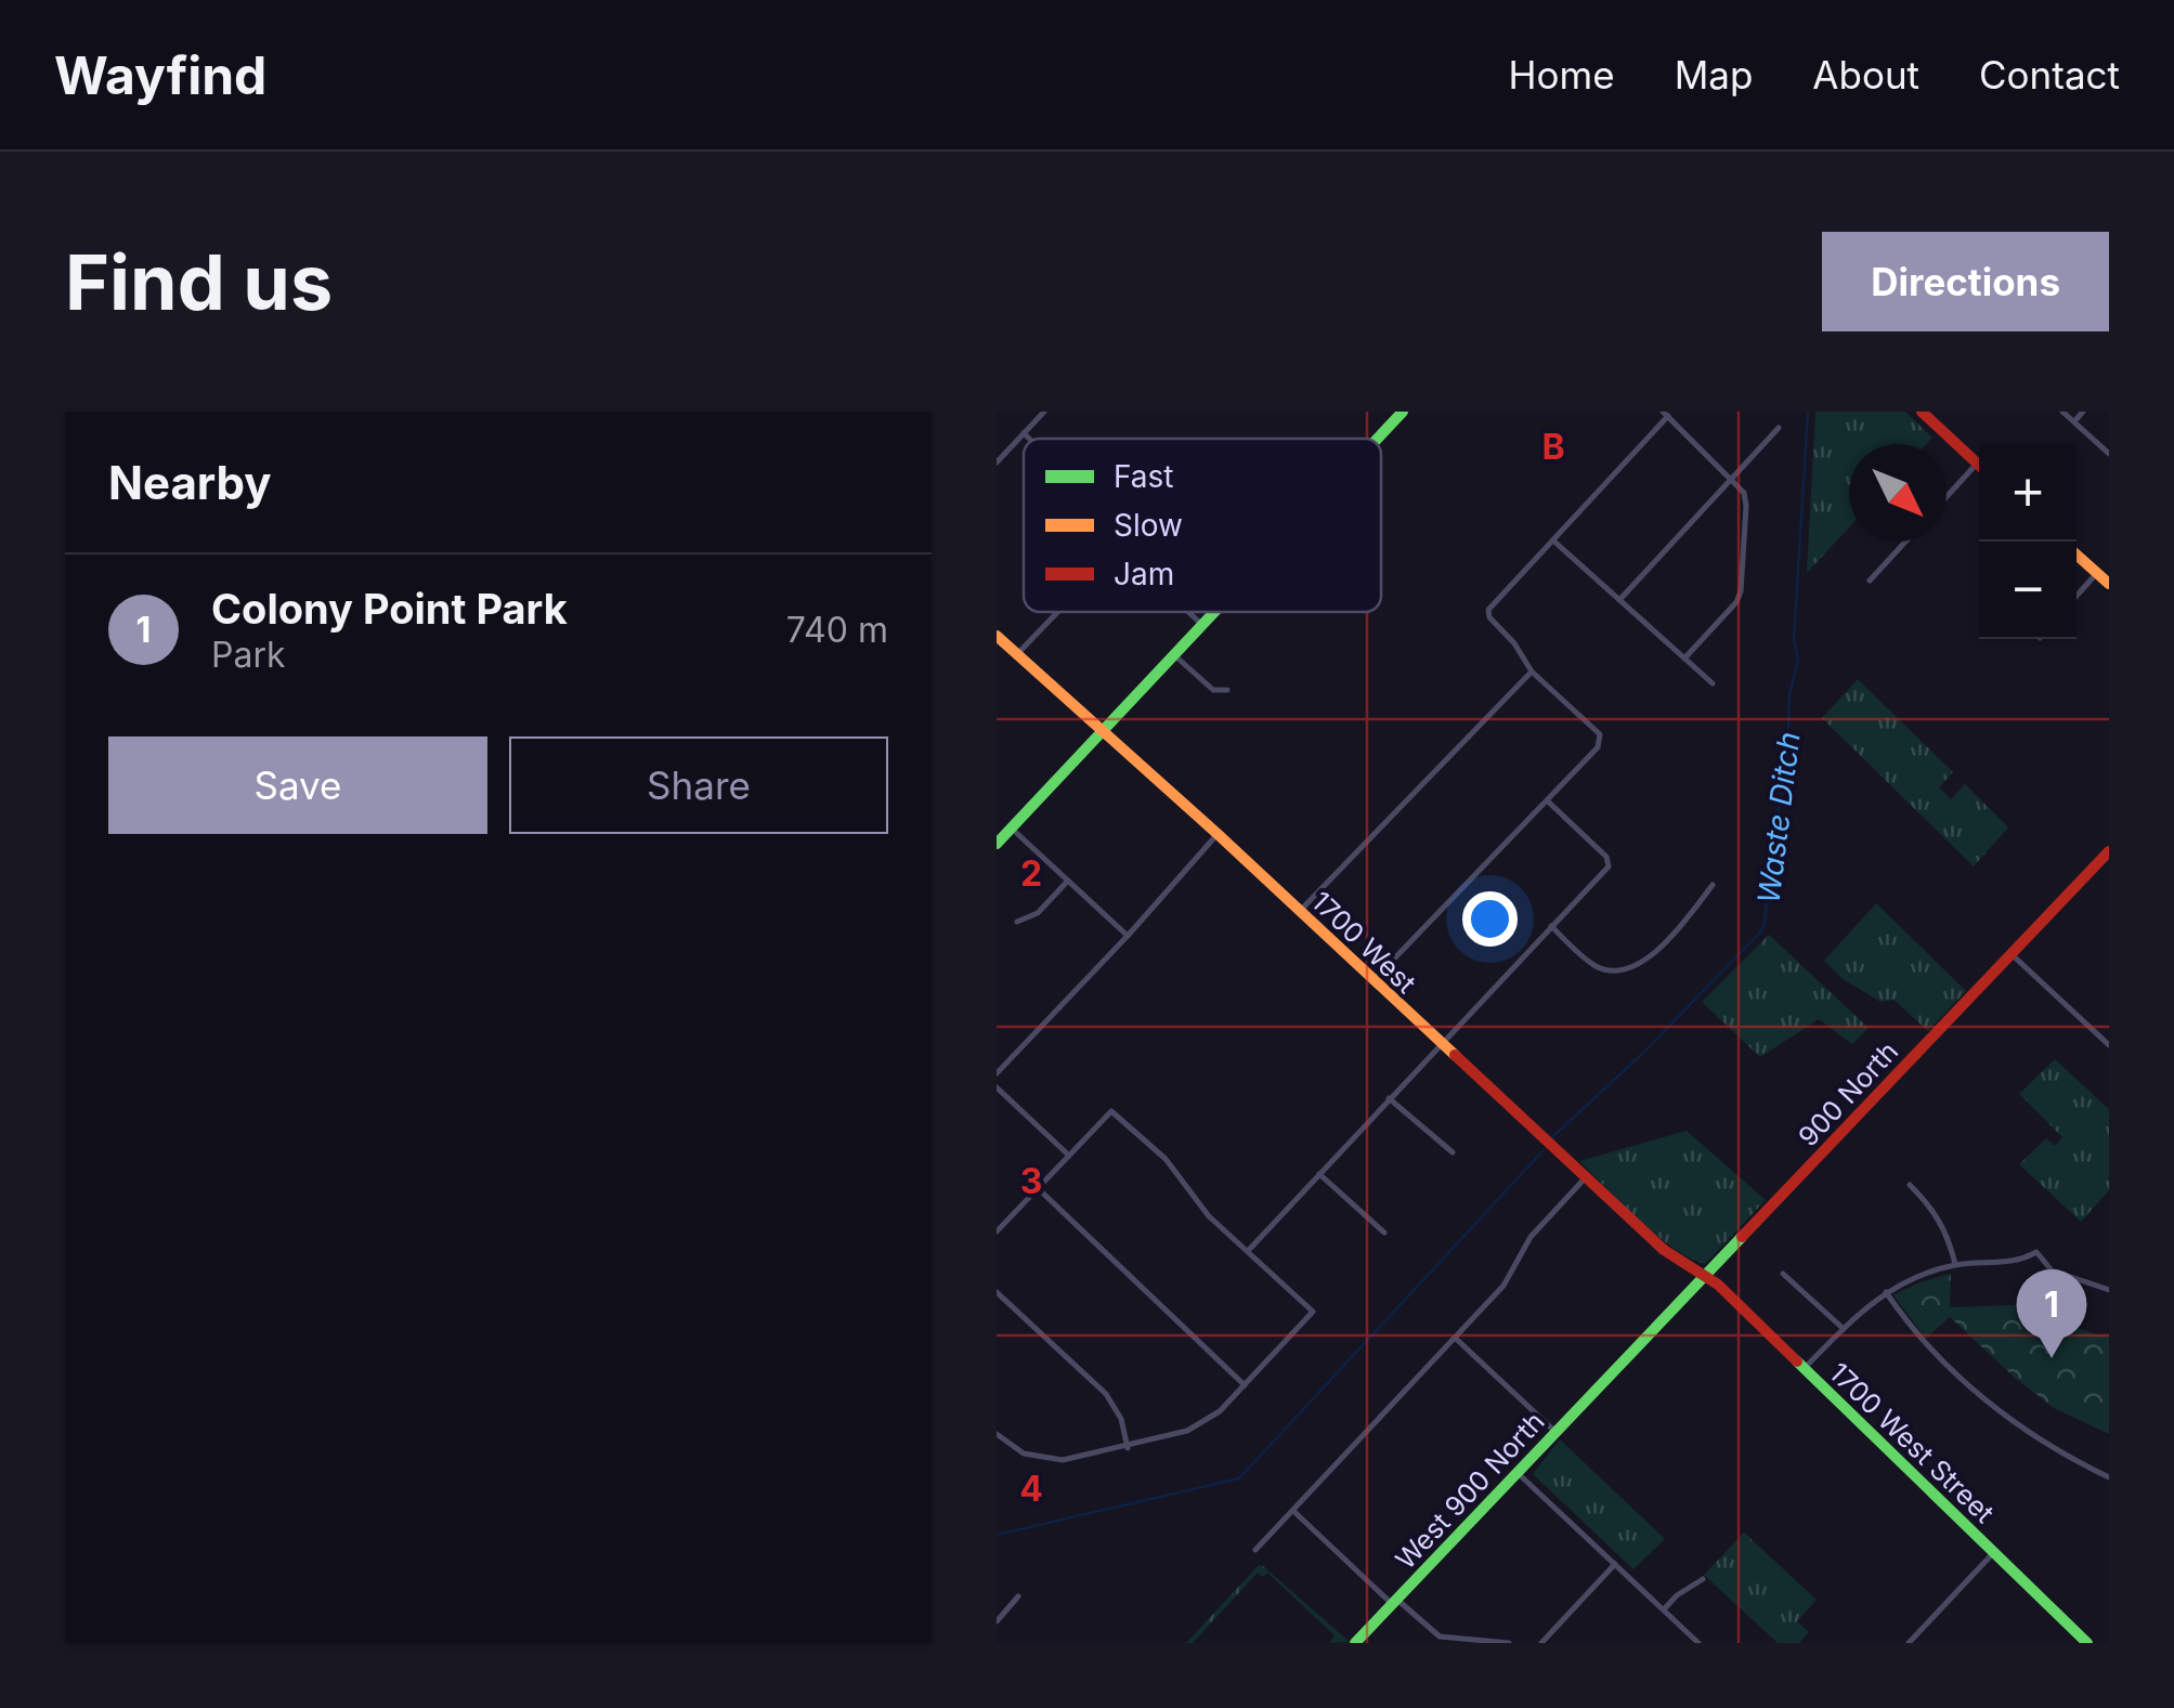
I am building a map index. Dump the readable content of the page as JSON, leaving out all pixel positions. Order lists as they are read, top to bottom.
{
  "streets": {
    "street": [
      "1700 West",
      "900 North",
      "1700 West Street",
      "West 900 North"
    ]
  },
  "crossings": [
    ["1700 West", "900 North"],
    ["1700 West", "1700 West Street"],
    ["900 North", "1700 West Street"],
    ["900 North", "West 900 North"]
  ],
  "water": ["Waste Ditch"],
  "legend": ["Fast", "Slow", "Jam"],
  "north": "bottom right",
  "page": {
    "header": "Wayfind",
    "nav": [
      "Home",
      "Map",
      "About",
      "Contact"
    ],
    "buttons": [
      "Directions",
      ["Save", "Share"]
    ],
    "title": "Find us",
    "heading": "Nearby",
    "map_buttons": ["+", "−"],
    "list": [
      {
        "mark": "1",
        "name": "Colony Point Park",
        "note": "Park",
        "value": "740 m"
      }
    ],
    "pins": "1"
  },
  "grid": {
    "columns": ["B"],
    "rows": ["2", "3", "4"]
  }
}
